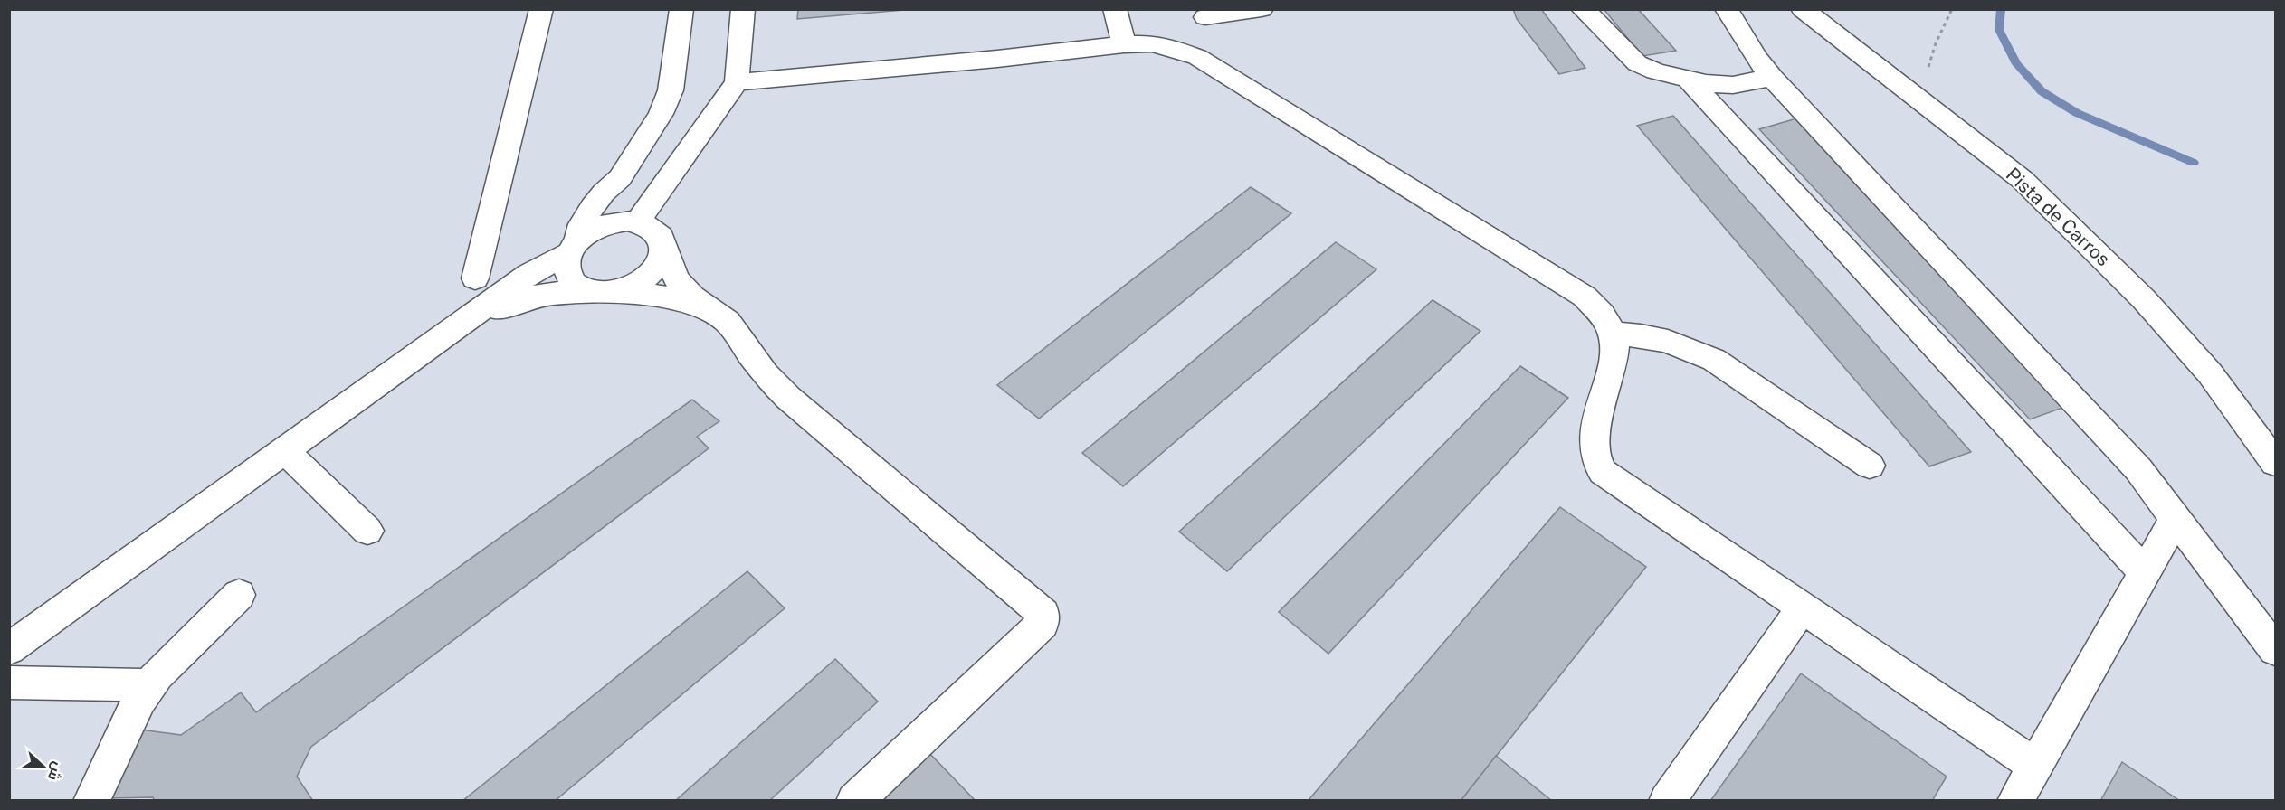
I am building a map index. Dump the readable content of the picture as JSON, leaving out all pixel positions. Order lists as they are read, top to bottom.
{
  "streets": {
    "lane": ["Pista de Carros"]
  },
  "north": "right"
}
